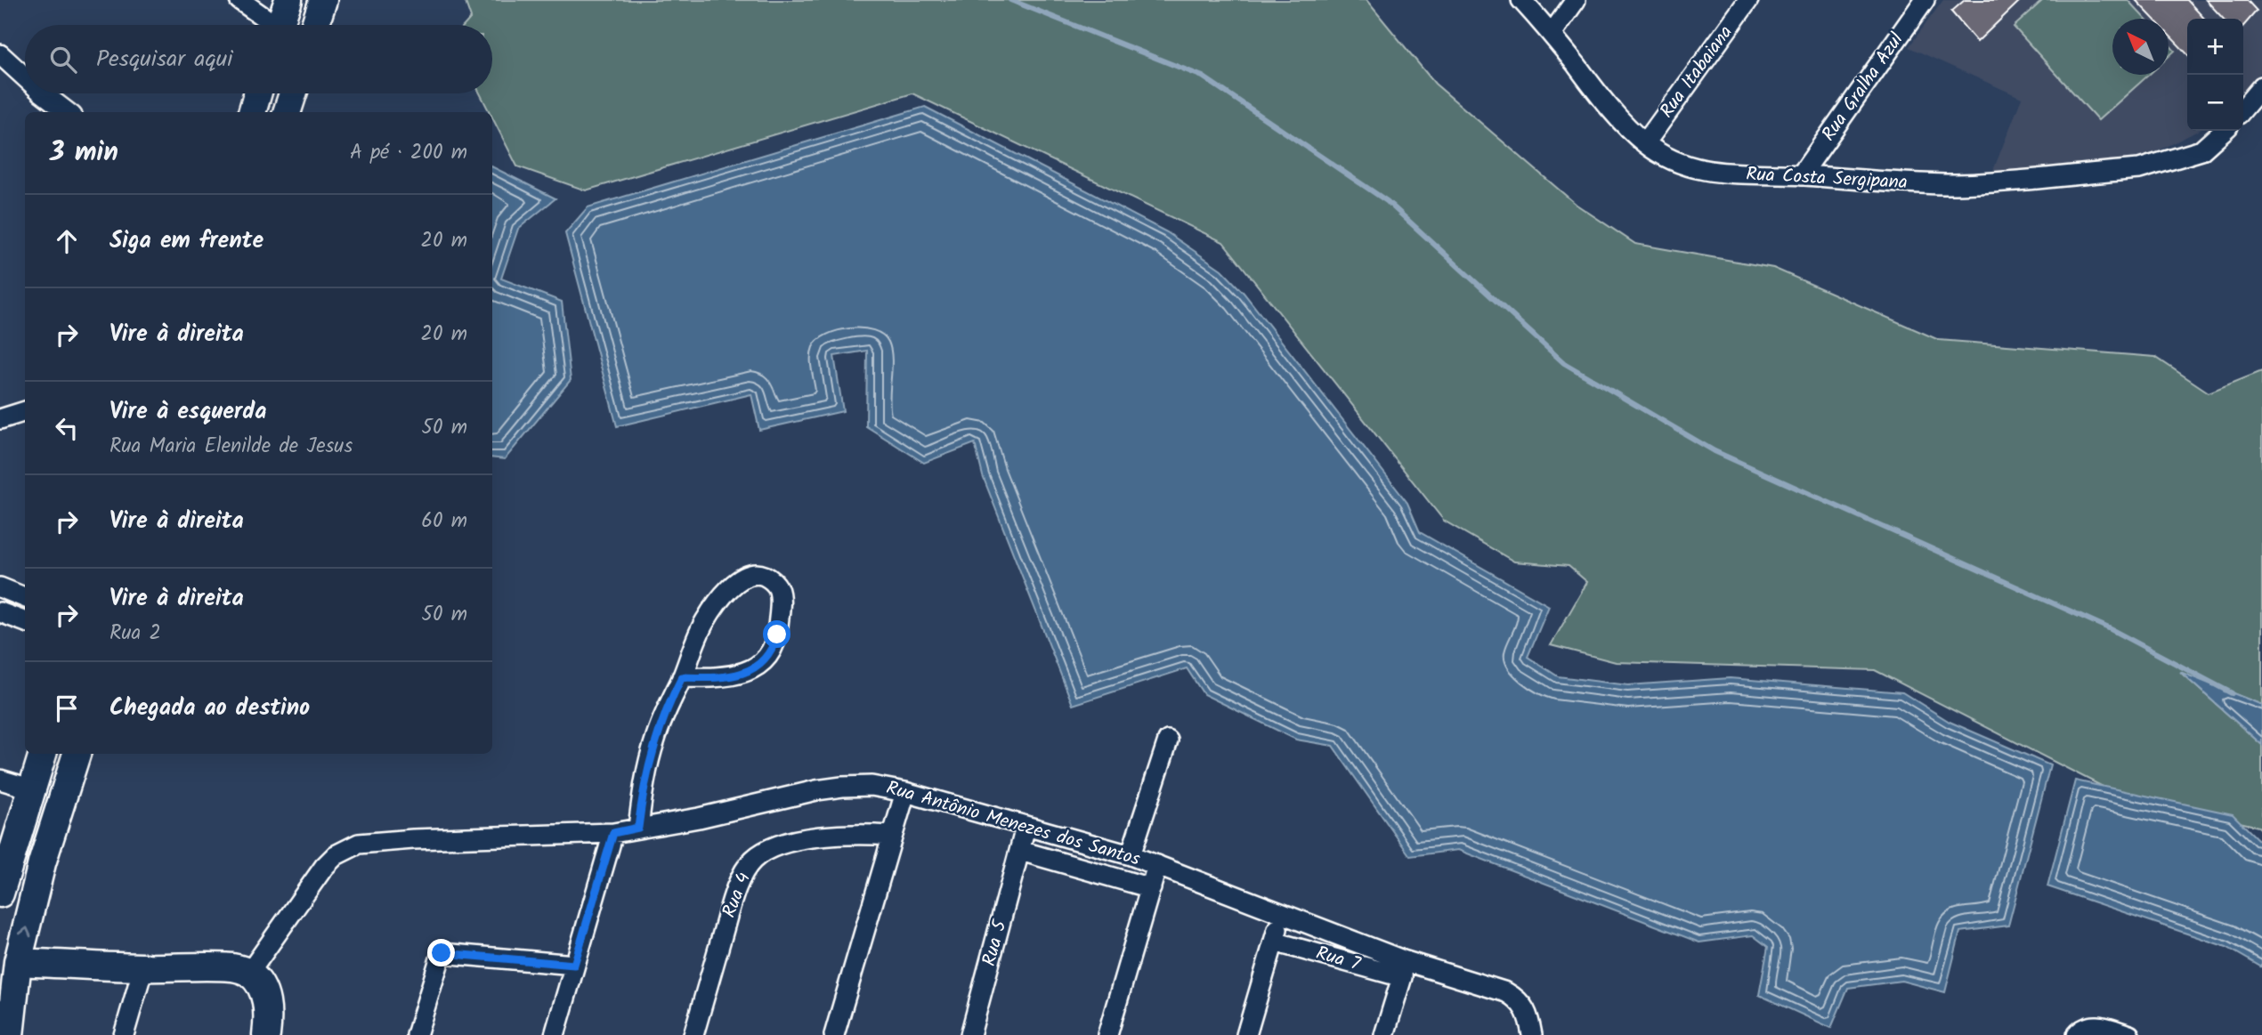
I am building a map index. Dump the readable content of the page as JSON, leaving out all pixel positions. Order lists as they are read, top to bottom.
{
  "streets": {
    "street": [
      "Rua Itabaiana",
      "Rua Gralha Azul",
      "Rua Costa Sergipana",
      "Rua Antônio Menezes dos Santos",
      "Rua 4",
      "Rua 5",
      "Rua 7"
    ]
  },
  "crossings": [
    ["Rua Itabaiana", "Rua Costa Sergipana"],
    ["Rua Gralha Azul", "Rua Costa Sergipana"],
    ["Rua Antônio Menezes dos Santos", "Rua 5"],
    ["Rua Antônio Menezes dos Santos", "Rua 7"]
  ],
  "north": "top left",
  "page": {
    "map_buttons": ["+", "−"],
    "search": "Pesquisar aqui",
    "heading": ["3 min", "A pé · 200 m"],
    "list": [
      ["Siga em frente", "20 m"],
      ["Vire à direita", "20 m"],
      ["Vire à esquerda", "Rua Maria Elenilde de Jesus", "50 m"],
      ["Vire à direita", "60 m"],
      ["Vire à direita", "Rua 2", "50 m"],
      "Chegada ao destino"
    ]
  }
}
